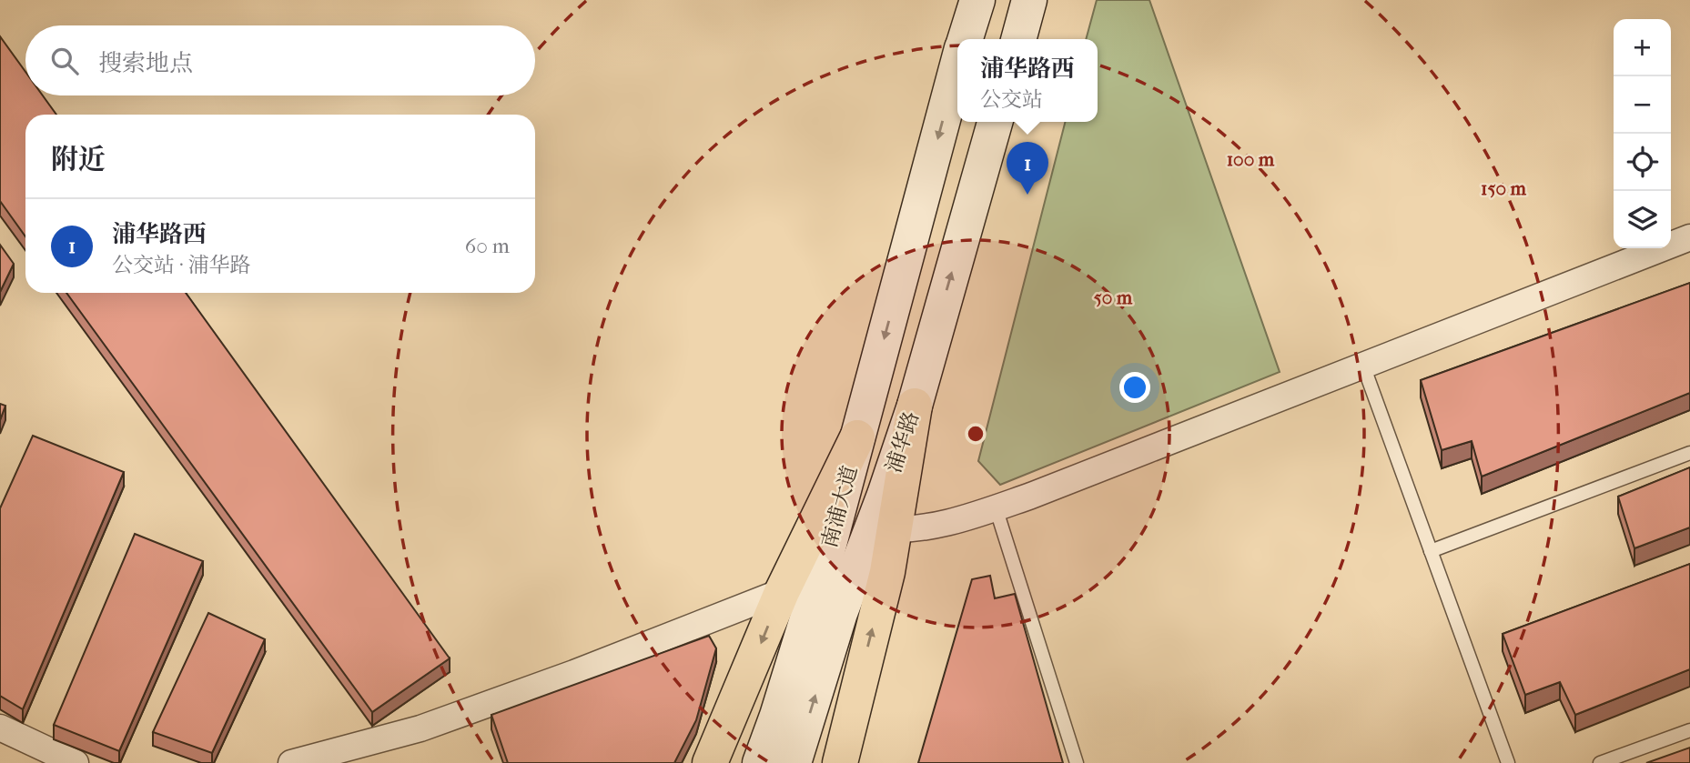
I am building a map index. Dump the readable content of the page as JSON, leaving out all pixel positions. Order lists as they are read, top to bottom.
{
  "streets": {
    "main road": ["浦华路", "南浦大道"]
  },
  "crossings": [
    ["浦华路", "南浦大道"]
  ],
  "page": {
    "map_buttons": ["+", "−"],
    "search": "搜索地点",
    "popup": ["浦华路西", "公交站"],
    "heading": "附近",
    "pins": "1",
    "list": [
      {
        "mark": "1",
        "name": "浦华路西",
        "note": "公交站 · 浦华路",
        "value": "60 m"
      }
    ]
  },
  "rings": ["100 m", "150 m", "50 m"]
}
